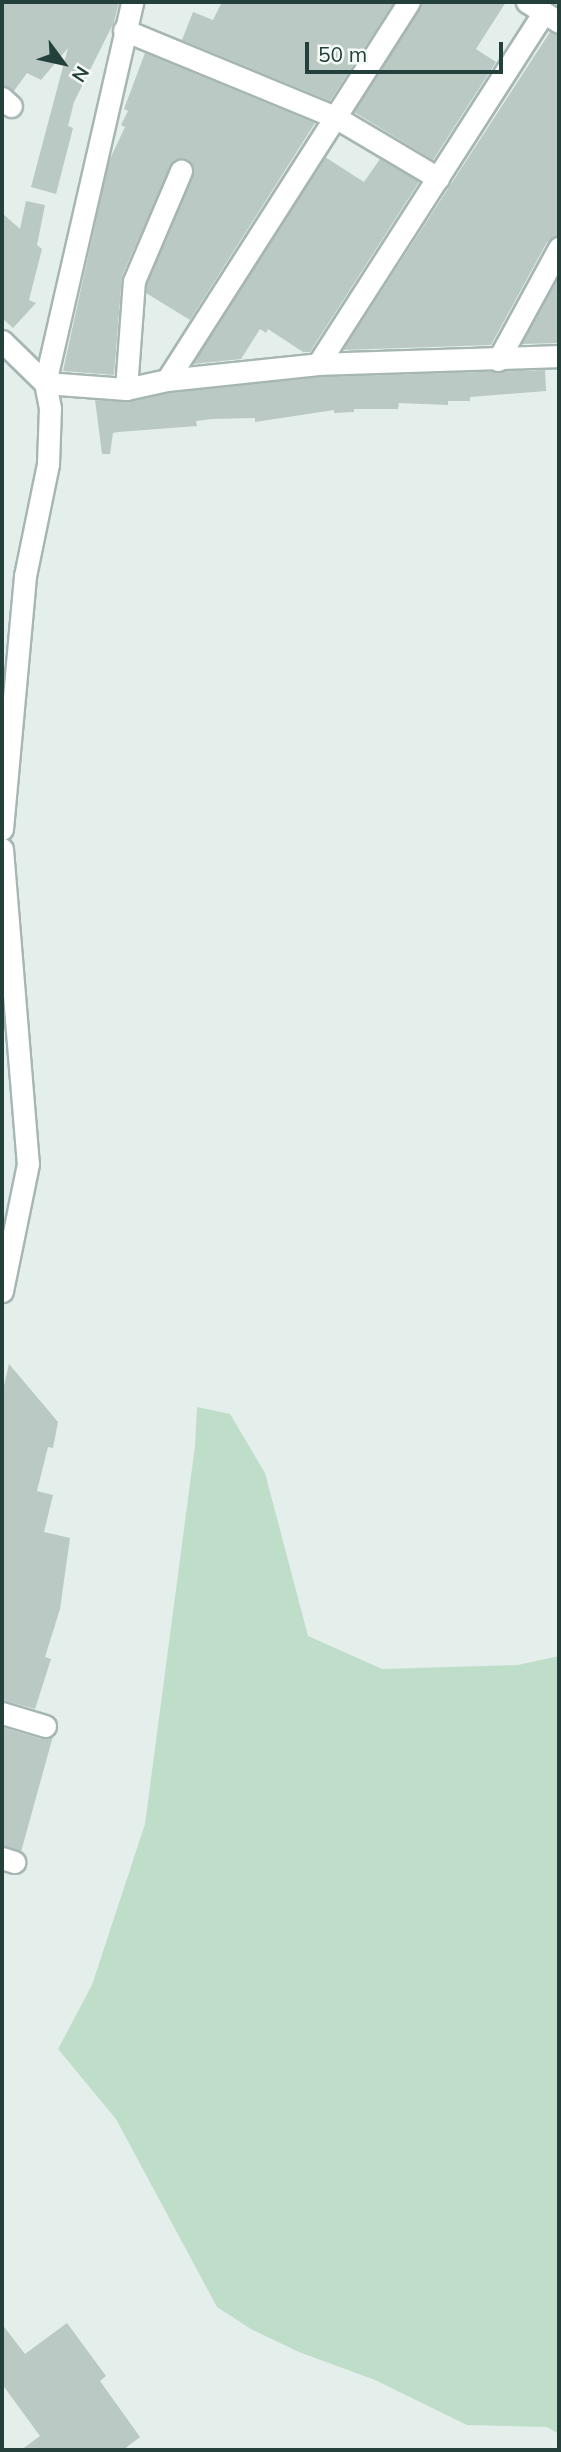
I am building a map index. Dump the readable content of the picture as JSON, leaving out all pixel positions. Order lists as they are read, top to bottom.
{
  "scale_bar": "50 m",
  "north": "bottom right"
}
